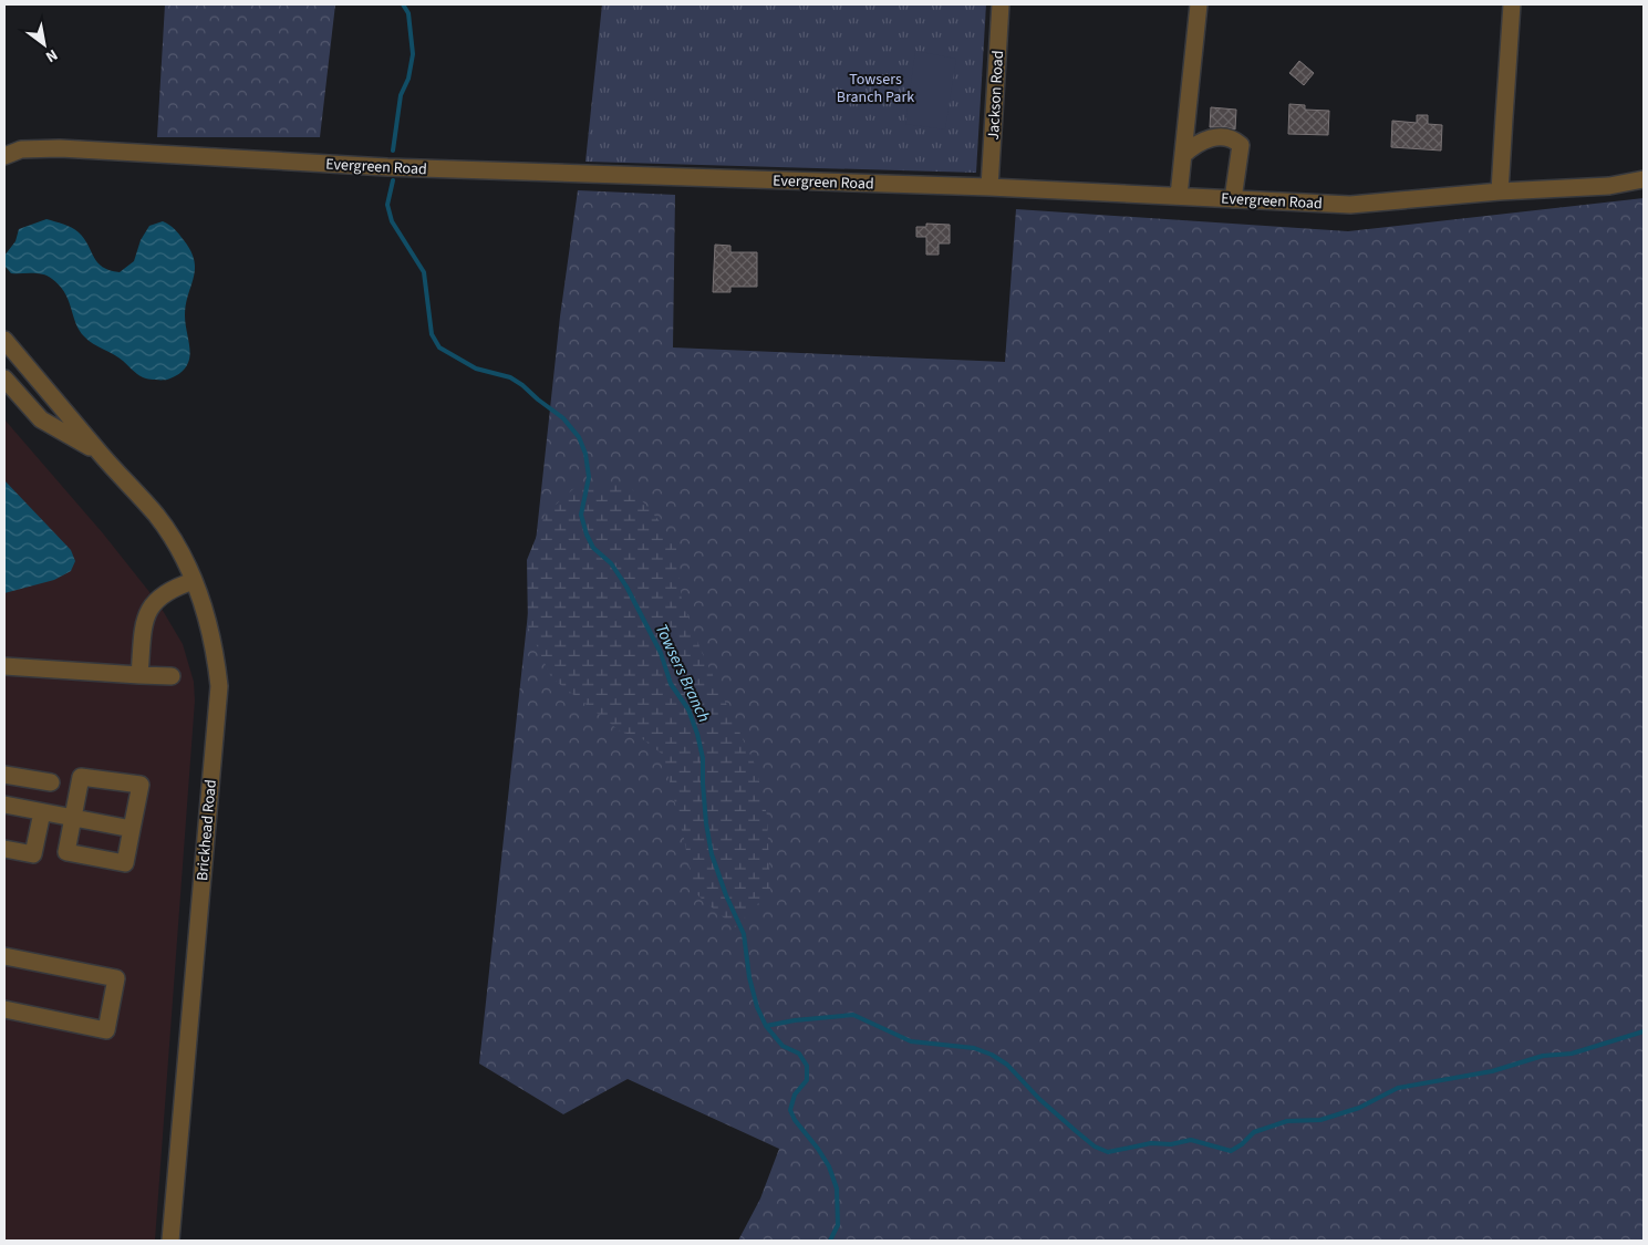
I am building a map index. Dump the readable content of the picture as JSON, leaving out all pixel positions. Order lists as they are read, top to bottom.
{
  "streets": {
    "street": ["Jackson Road", "Evergreen Road", "Brickhead Road"]
  },
  "crossings": [
    ["Jackson Road", "Evergreen Road"]
  ],
  "water": ["Towsers Branch"],
  "parks": ["Towsers Branch Park"],
  "north": "bottom right"
}
